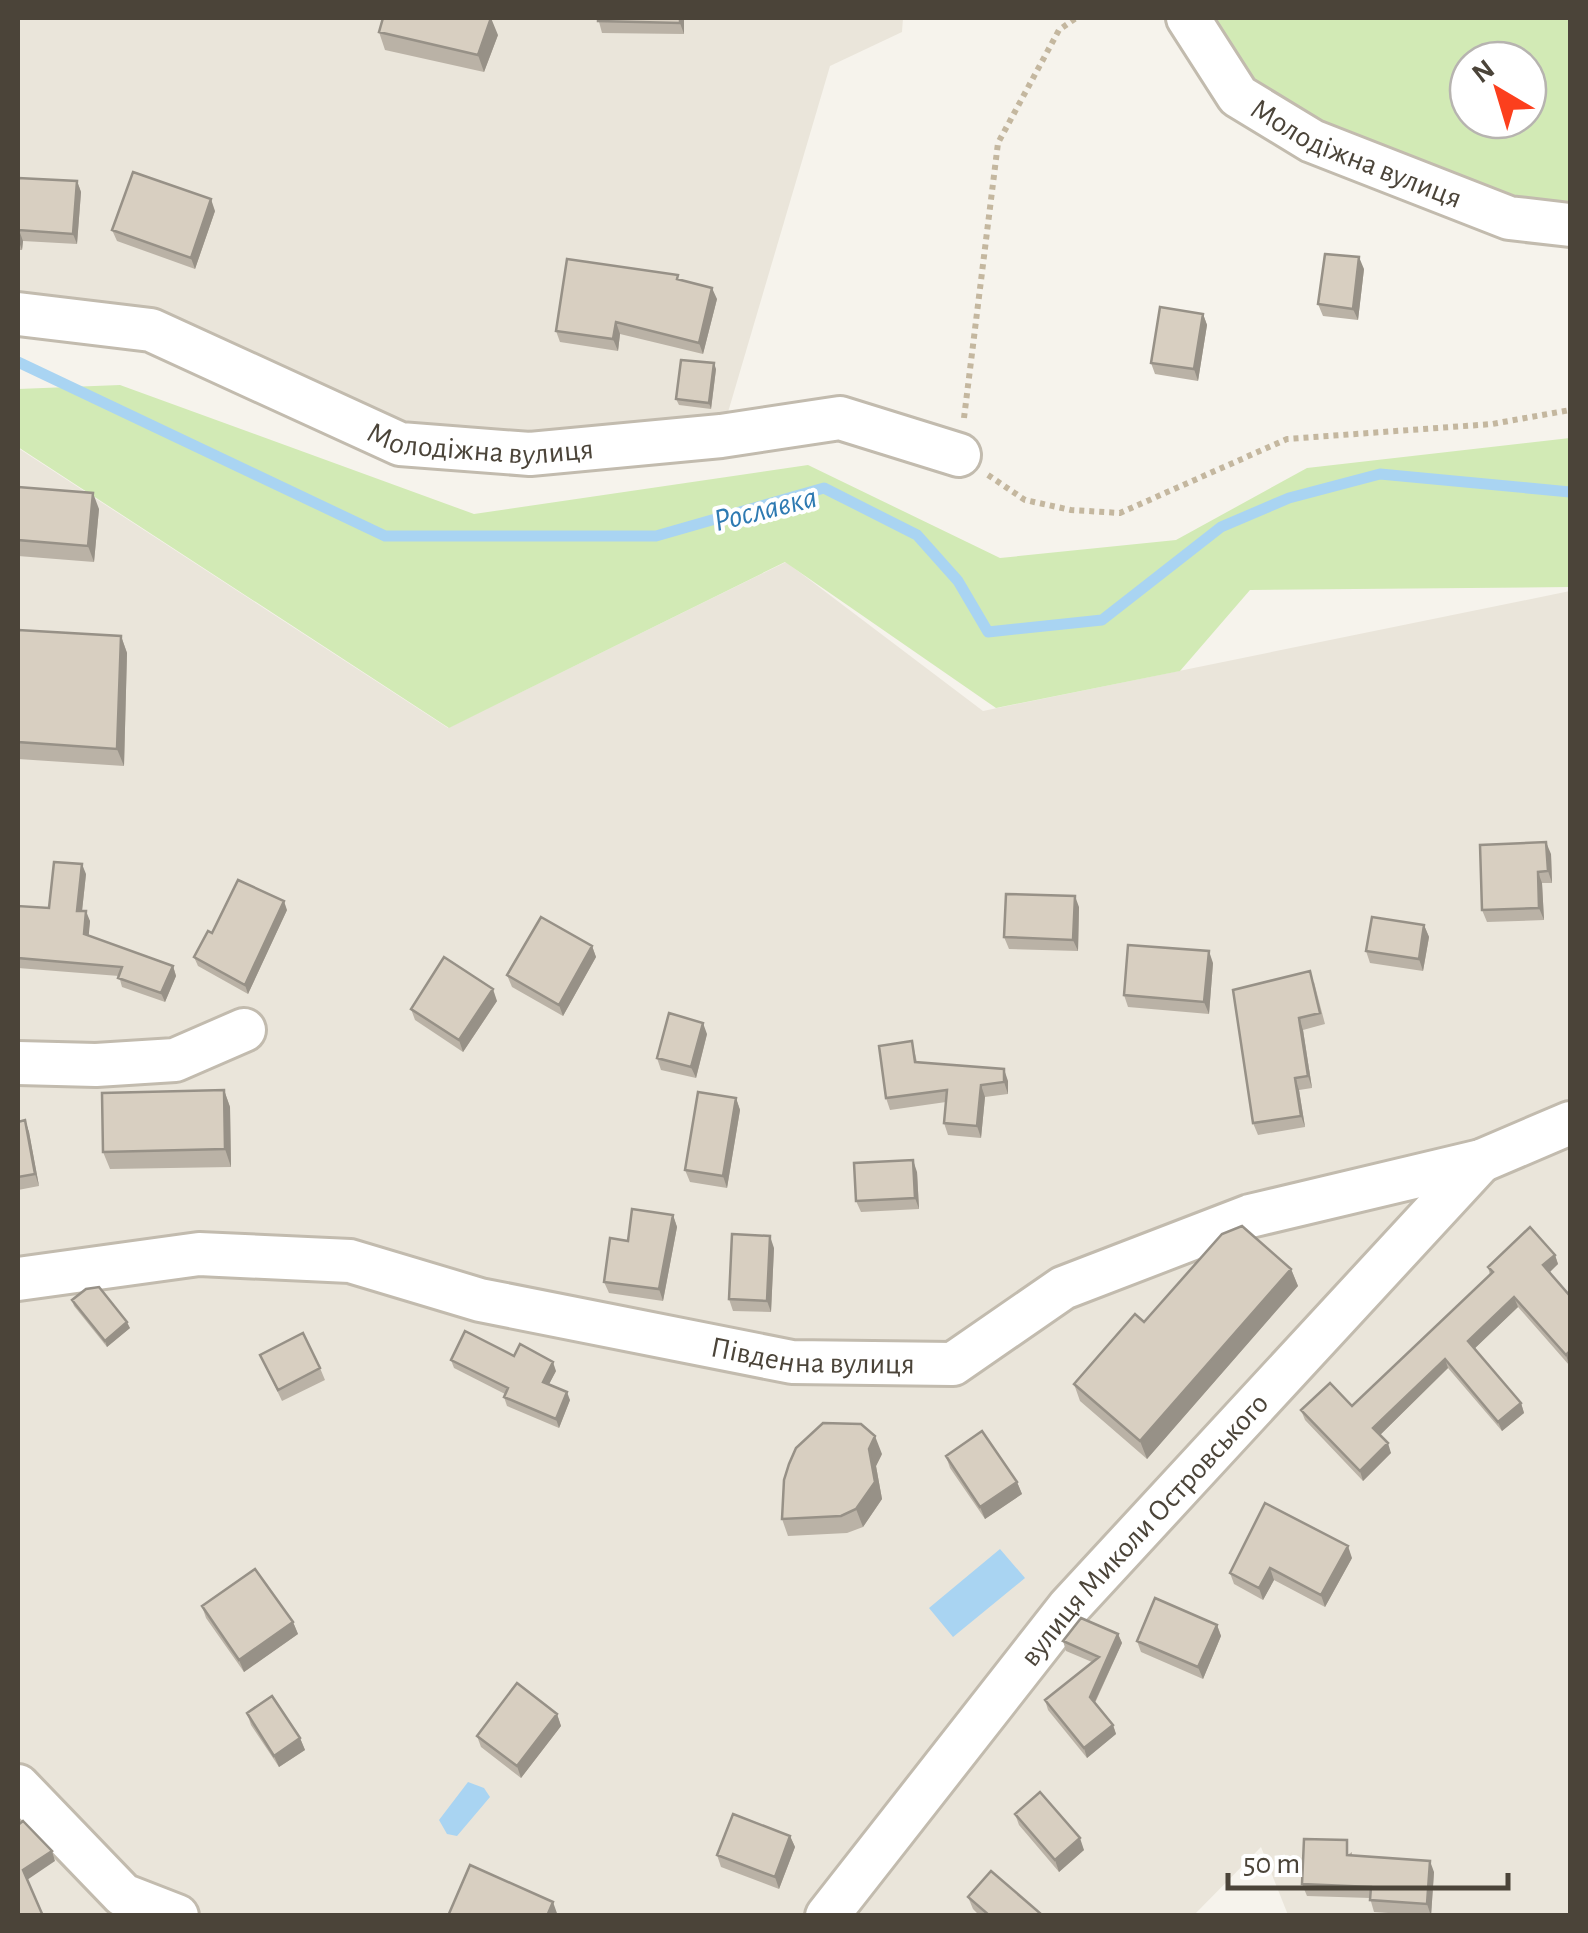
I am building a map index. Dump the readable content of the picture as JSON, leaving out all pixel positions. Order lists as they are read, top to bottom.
{
  "streets": {
    "street": ["Молодіжна вулиця", "Південна вулиця", "вулиця Миколи Островського"]
  },
  "crossings": [
    ["Південна вулиця", "вулиця Миколи Островського"]
  ],
  "water": ["Рославка"],
  "scale_bar": "50 m",
  "north": "top left"
}
